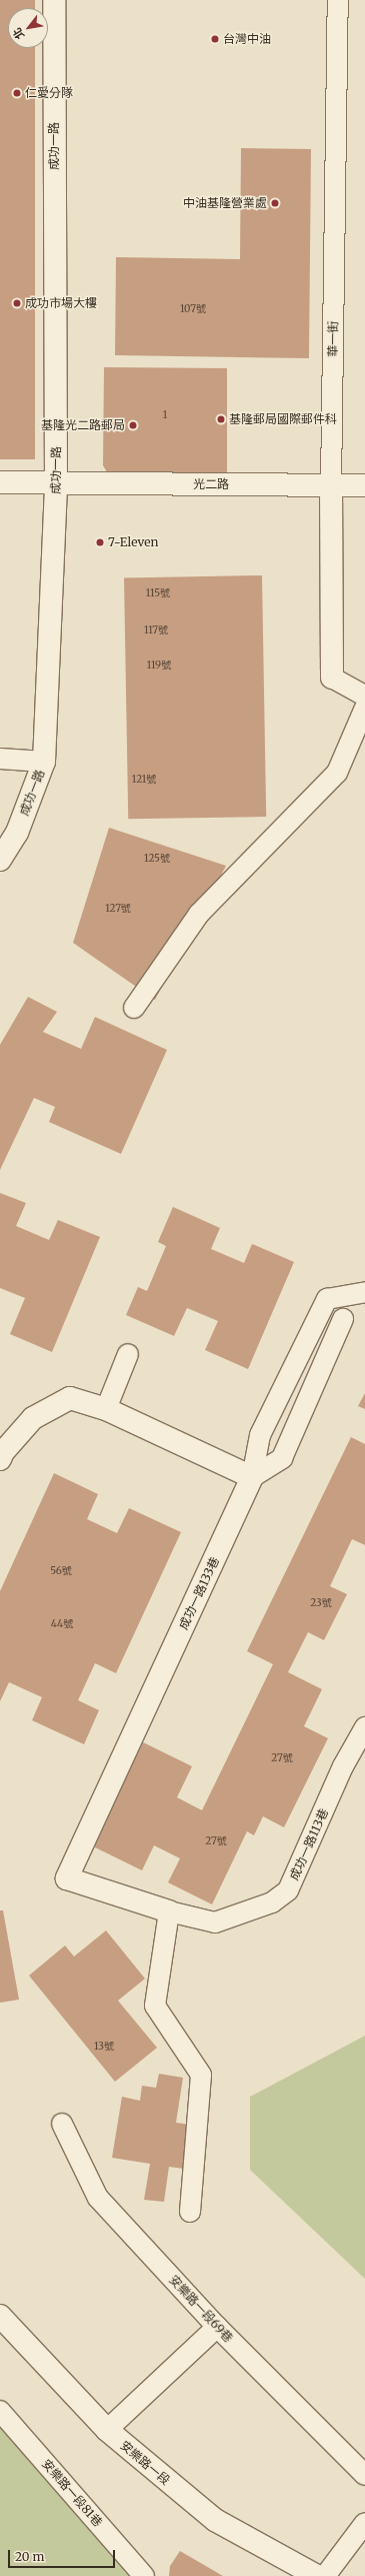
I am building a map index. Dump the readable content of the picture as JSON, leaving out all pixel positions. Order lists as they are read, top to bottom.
{
  "streets": {
    "street": [
      "成功一路",
      "華一街",
      "光二路",
      "成功一路133巷",
      "安樂路一段"
    ],
    "lane": ["成功一路113巷", "安樂路一段69巷", "安樂路一段81巷"]
  },
  "crossings": [
    ["成功一路", "光二路"],
    ["華一街", "光二路"],
    ["成功一路133巷", "成功一路113巷"]
  ],
  "places": [
    "台灣中油",
    "仁愛分隊",
    "中油基隆營業處",
    "成功市場大樓",
    "基隆郵局國際郵件科",
    "基隆光二路郵局",
    "7-Eleven"
  ],
  "house_numbers": [
    "107號",
    "1",
    "115號",
    "117號",
    "119號",
    "121號",
    "125號",
    "127號",
    "56號",
    "23號",
    "44號",
    "27號",
    "27號",
    "13號"
  ],
  "scale_bar": "20 m",
  "north": "bottom left"
}
